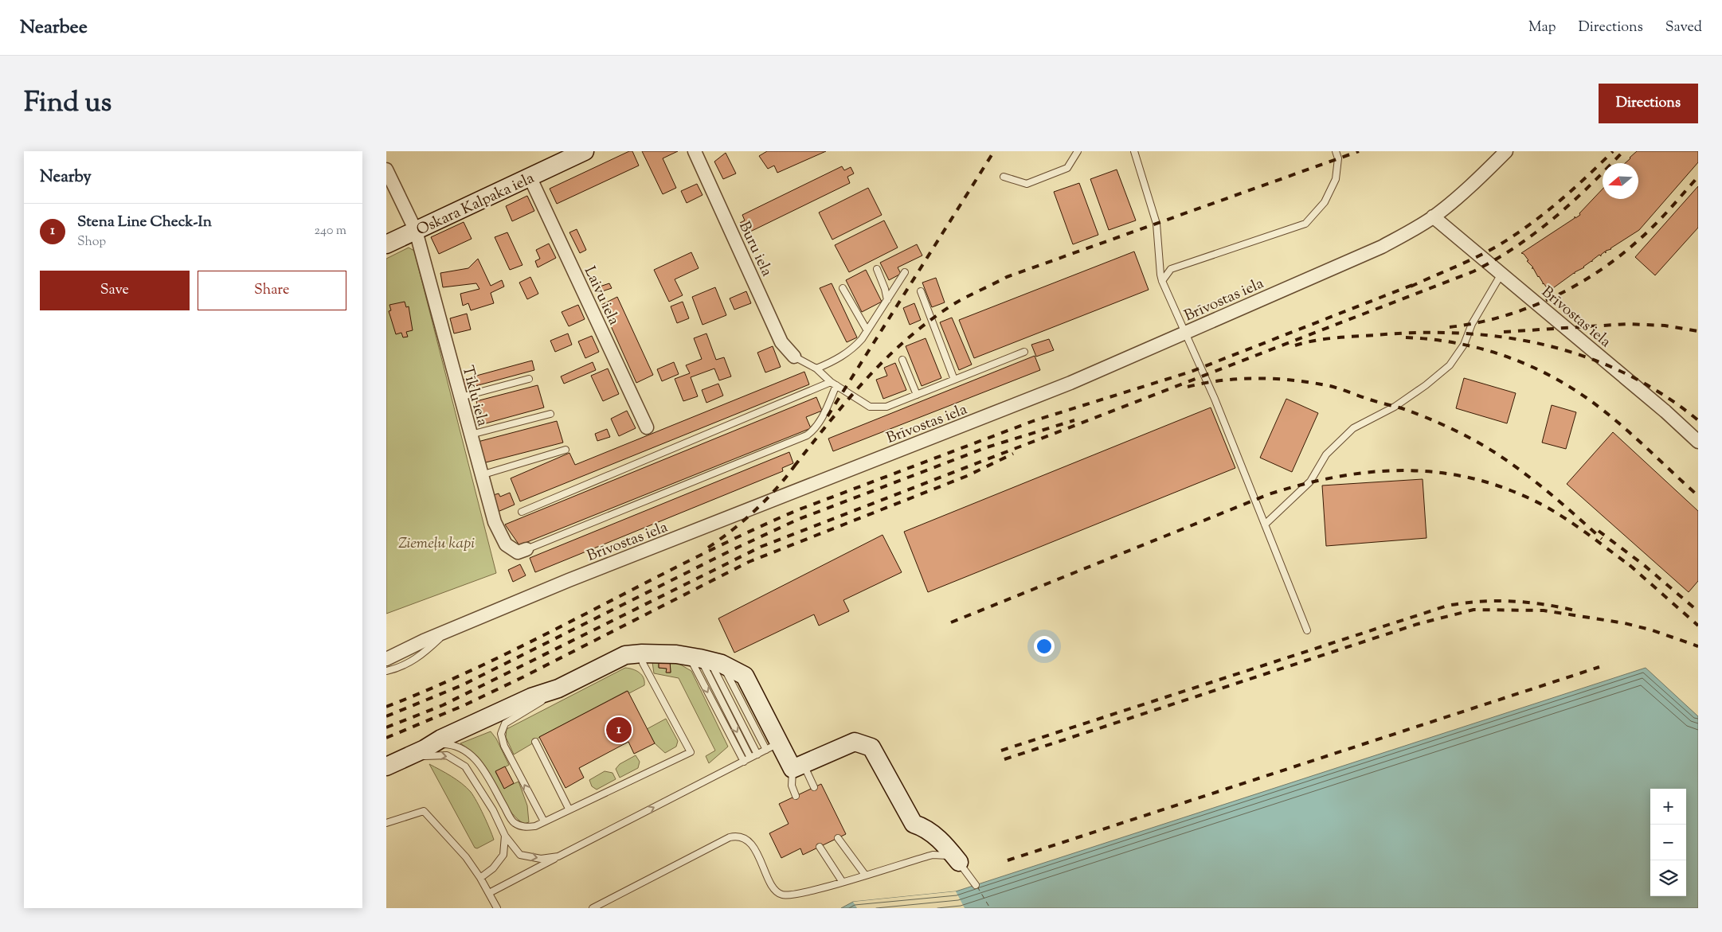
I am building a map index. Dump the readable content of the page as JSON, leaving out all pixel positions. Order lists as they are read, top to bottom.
{
  "streets": {
    "street": [
      "Oskara Kalpaka iela",
      "Buru iela",
      "Laivu iela",
      "Brīvostas iela",
      "Tīklu iela"
    ]
  },
  "crossings": [
    ["Oskara Kalpaka iela", "Laivu iela"],
    ["Oskara Kalpaka iela", "Tīklu iela"]
  ],
  "parks": ["Ziemeļu kapi"],
  "north": "left",
  "page": {
    "header": "Nearbee",
    "nav": ["Map", "Directions", "Saved"],
    "title": "Find us",
    "buttons": [
      "Directions",
      ["Save", "Share"]
    ],
    "heading": "Nearby",
    "list": [
      {
        "mark": "1",
        "name": "Stena Line Check-In",
        "note": "Shop",
        "value": "240 m"
      }
    ],
    "pins": "1",
    "map_buttons": ["+", "−"]
  }
}
